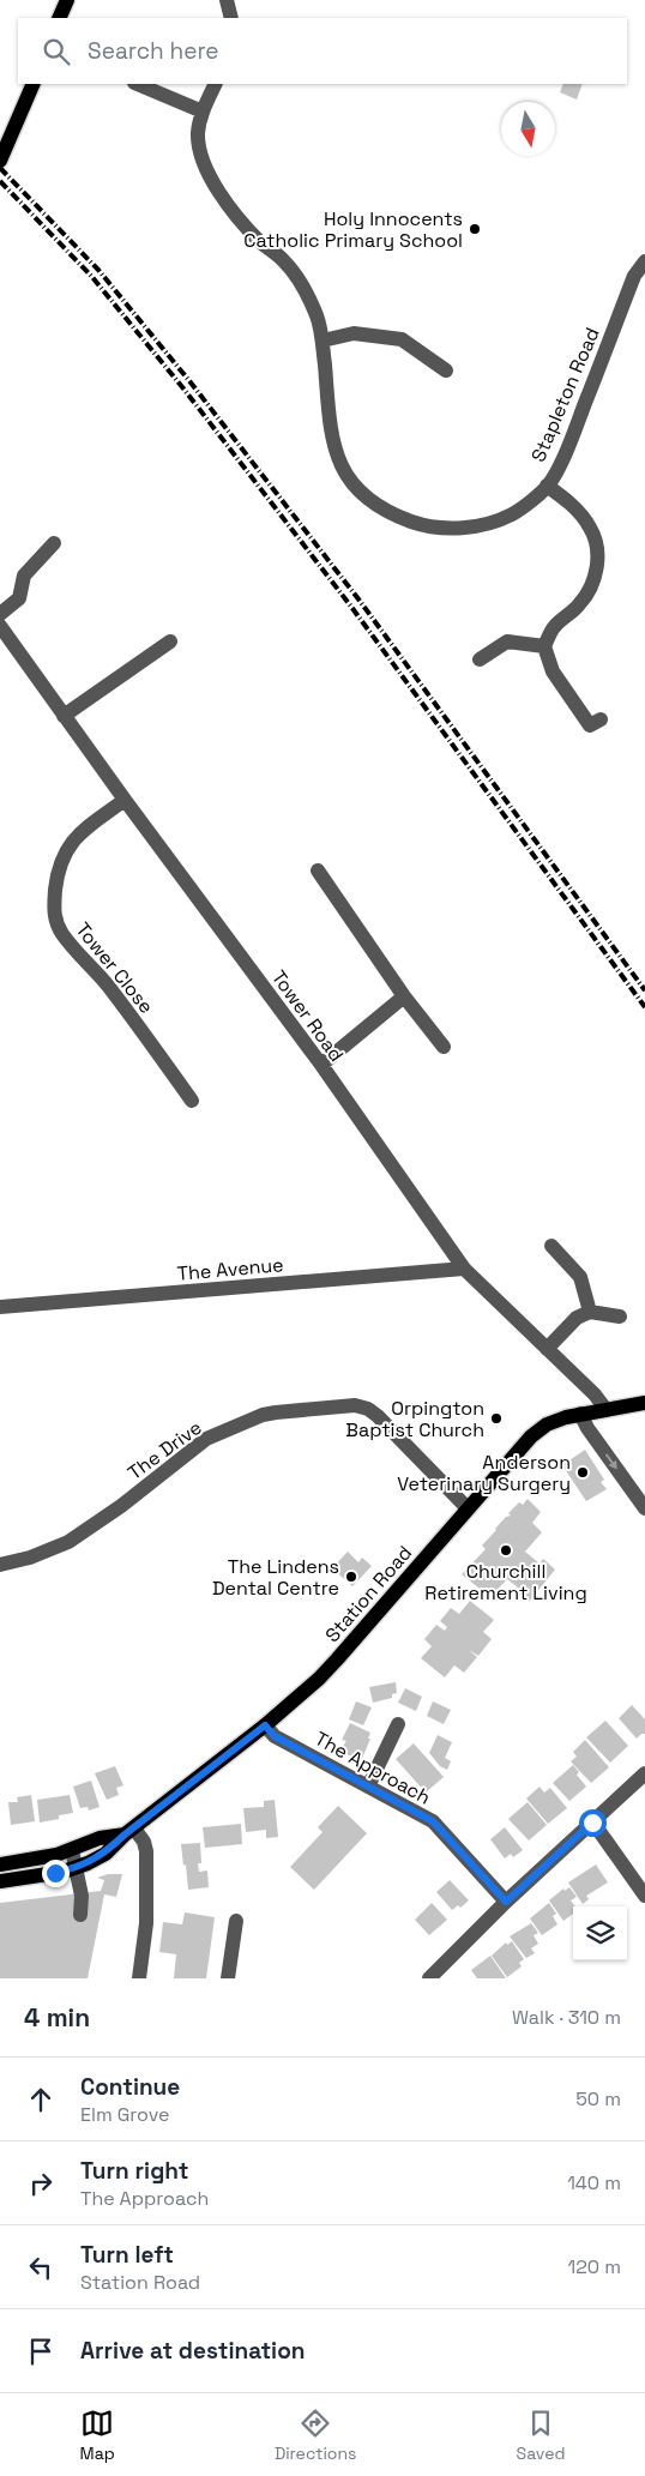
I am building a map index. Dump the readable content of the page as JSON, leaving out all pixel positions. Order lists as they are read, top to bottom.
{
  "streets": {
    "main road": ["Station Road"],
    "street": [
      "Stapleton Road",
      "Tower Close",
      "Tower Road",
      "The Avenue",
      "The Drive",
      "The Approach"
    ]
  },
  "crossings": [
    ["Tower Close", "Tower Road"],
    ["Tower Road", "The Avenue"],
    ["Tower Road", "Station Road"],
    ["The Drive", "Station Road"],
    ["Station Road", "The Approach"]
  ],
  "places": [
    "Holy Innocents Catholic Primary School",
    "Orpington Baptist Church",
    "Anderson Veterinary Surgery",
    "Churchill Retirement Living",
    "The Lindens Dental Centre"
  ],
  "north": "bottom",
  "page": {
    "search": "Search here",
    "heading": ["4 min", "Walk · 310 m"],
    "list": [
      ["Continue", "Elm Grove", "50 m"],
      ["Turn right", "The Approach", "140 m"],
      ["Turn left", "Station Road", "120 m"],
      "Arrive at destination"
    ],
    "nav": ["Map", "Directions", "Saved"]
  }
}
